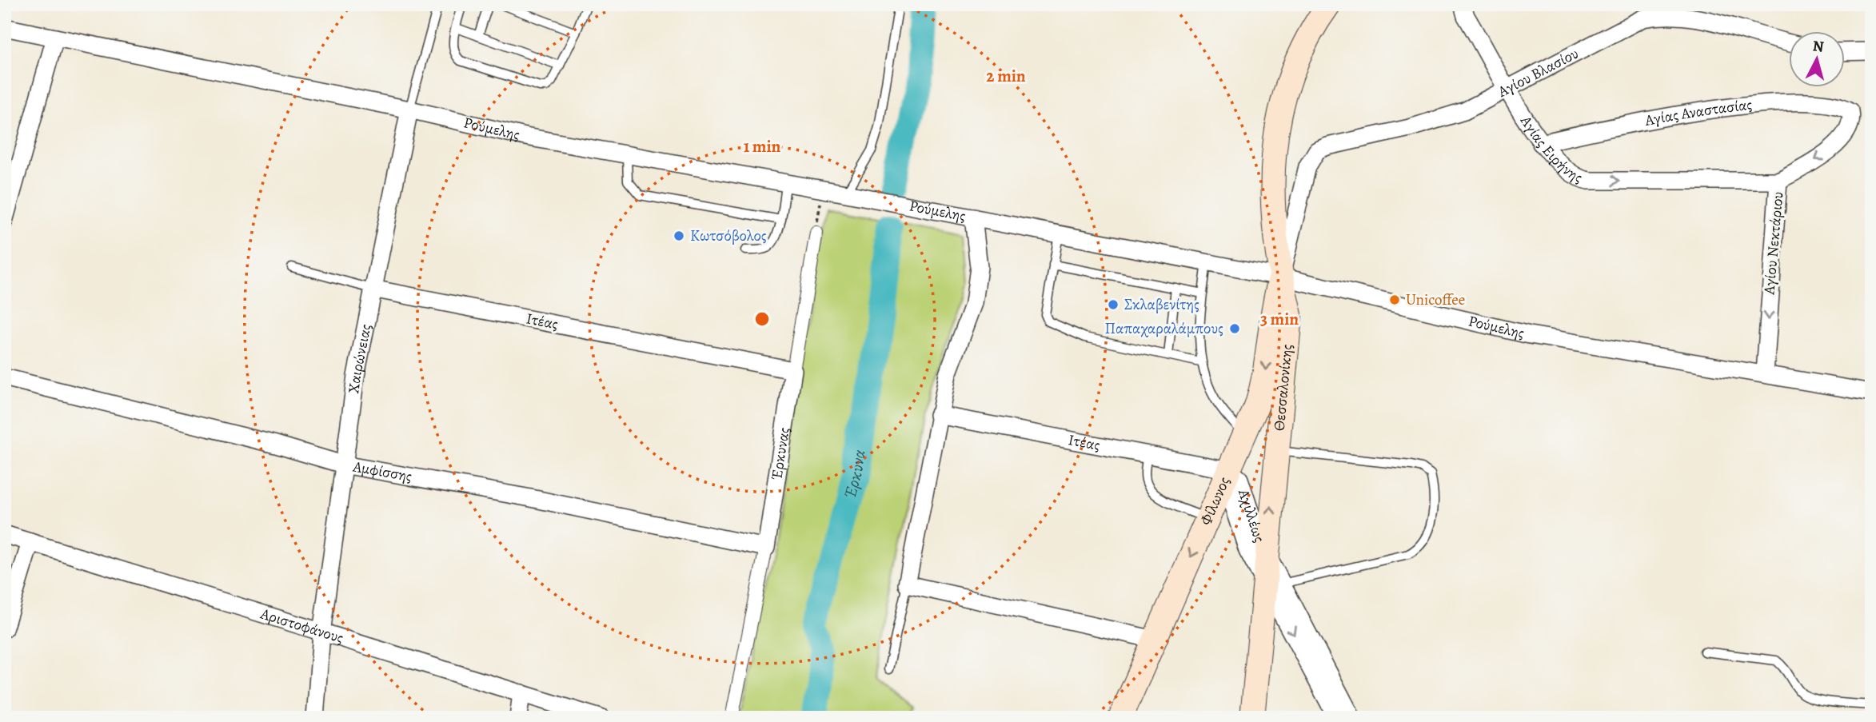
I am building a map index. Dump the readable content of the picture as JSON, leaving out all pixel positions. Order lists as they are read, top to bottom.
{
  "streets": {
    "main road": ["Θεσσαλονίκης", "Φίλωνος"],
    "street": [
      "Αγίου Βλασίου",
      "Αγίας Αναστασίας",
      "Ρούμελης",
      "Αγίας Ειρήνης",
      "Αγίου Νεκτάριου",
      "Ιτέας",
      "Χαιρώνειας",
      "Έρκυνας",
      "Αμφίσσης",
      "Αχιλλέως",
      "Αριστοφάνους"
    ]
  },
  "crossings": [
    ["Αγίου Βλασίου", "Ρούμελης"],
    ["Αγίου Βλασίου", "Αγίας Ειρήνης"],
    ["Αγίου Βλασίου", "Θεσσαλονίκης"],
    ["Αγίου Βλασίου", "Φίλωνος"],
    ["Αγίας Αναστασίας", "Αγίας Ειρήνης"],
    ["Αγίας Αναστασίας", "Αγίου Νεκτάριου"],
    ["Ρούμελης", "Αγίου Νεκτάριου"],
    ["Ρούμελης", "Χαιρώνειας"],
    ["Ρούμελης", "Θεσσαλονίκης"],
    ["Ρούμελης", "Φίλωνος"],
    ["Αγίας Ειρήνης", "Αγίου Νεκτάριου"],
    ["Ιτέας", "Χαιρώνειας"],
    ["Ιτέας", "Έρκυνας"],
    ["Ιτέας", "Φίλωνος"],
    ["Ιτέας", "Αχιλλέως"],
    ["Χαιρώνειας", "Αμφίσσης"],
    ["Χαιρώνειας", "Αριστοφάνους"],
    ["Θεσσαλονίκης", "Φίλωνος"],
    ["Θεσσαλονίκης", "Αχιλλέως"],
    ["Έρκυνας", "Αμφίσσης"],
    ["Φίλωνος", "Αχιλλέως"]
  ],
  "one_way": ["Αγίας Ειρήνης", "Αγίου Νεκτάριου", "Φίλωνος"],
  "water": ["Έρκυνα"],
  "places": [
    "Κωτσόβολος",
    "Unicoffee",
    "Σκλαβενίτης",
    "Παπαχαραλάμπους"
  ],
  "north": "top",
  "rings": ["2 min", "1 min", "3 min"]
}
